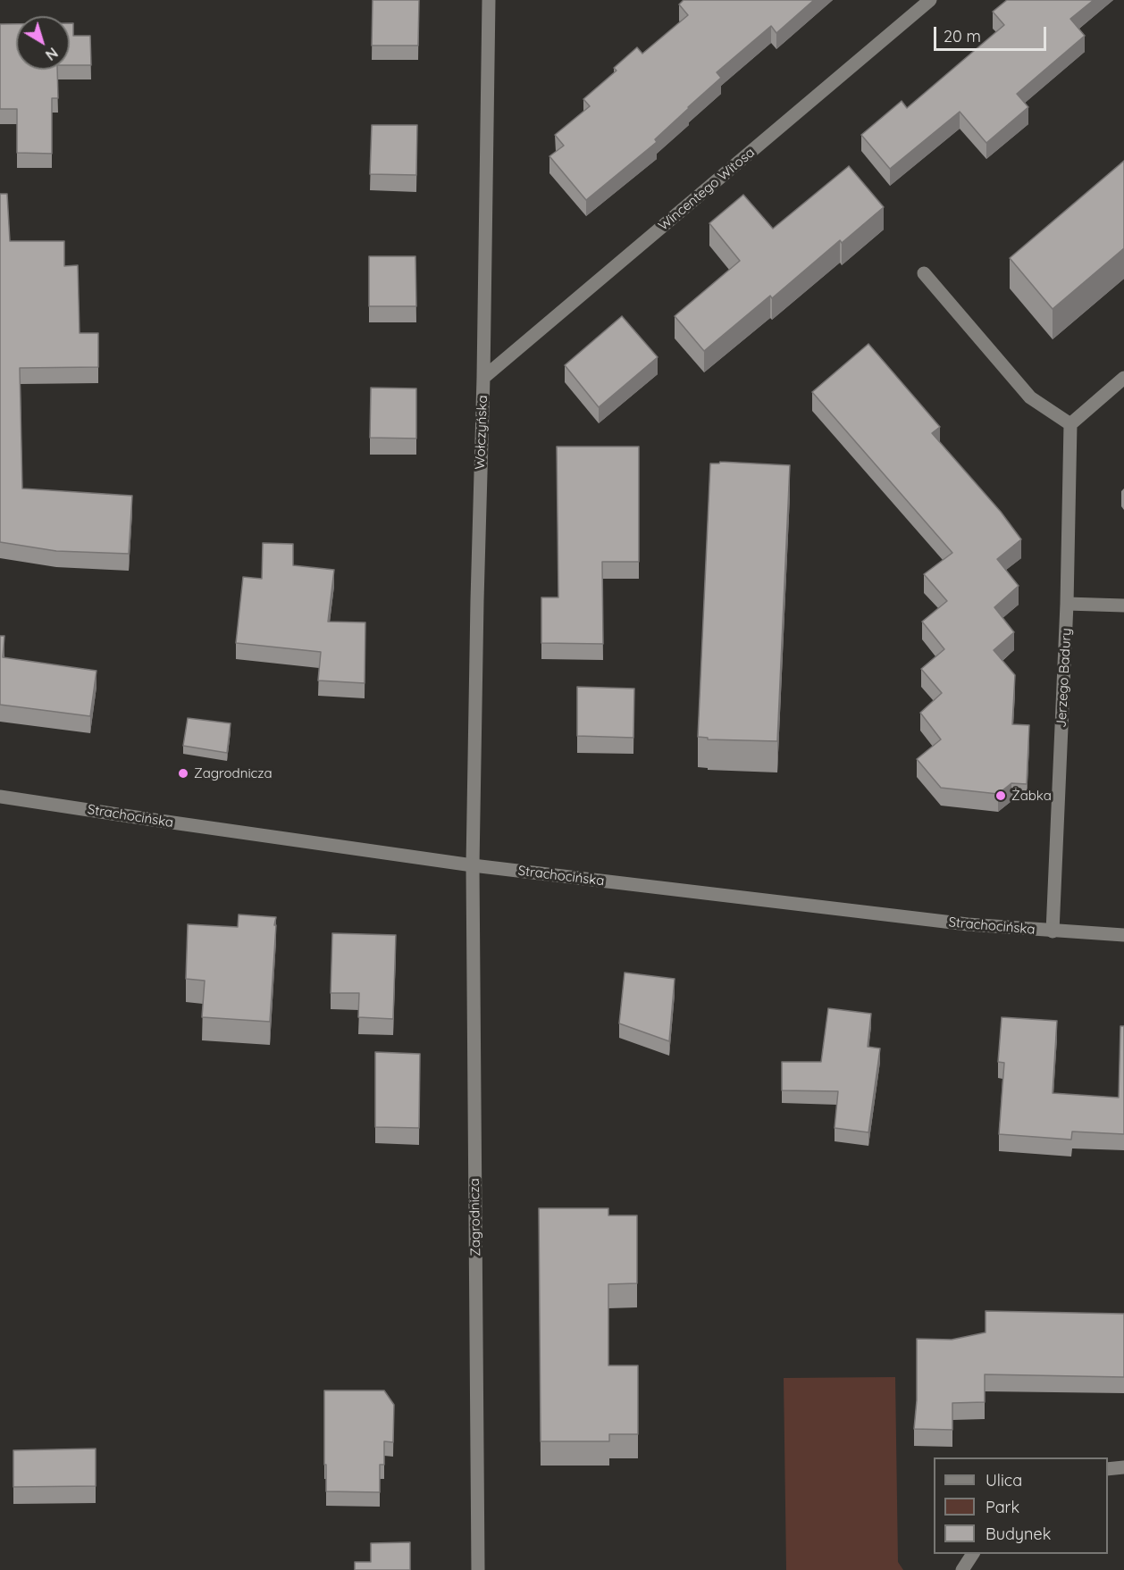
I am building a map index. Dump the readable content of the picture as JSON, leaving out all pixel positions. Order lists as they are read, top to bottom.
{
  "streets": {
    "street": [
      "Wincentego Witosa",
      "Wołczyńska",
      "Jerzego Badury",
      "Strachocińska",
      "Zagrodnicza"
    ]
  },
  "crossings": [
    ["Wincentego Witosa", "Wołczyńska"],
    ["Wołczyńska", "Strachocińska"],
    ["Wołczyńska", "Zagrodnicza"],
    ["Jerzego Badury", "Strachocińska"],
    ["Strachocińska", "Zagrodnicza"]
  ],
  "places": ["Zagrodnicza", "Żabka"],
  "legend": ["Ulica", "Park", "Budynek"],
  "scale_bar": "20 m",
  "north": "bottom right"
}
